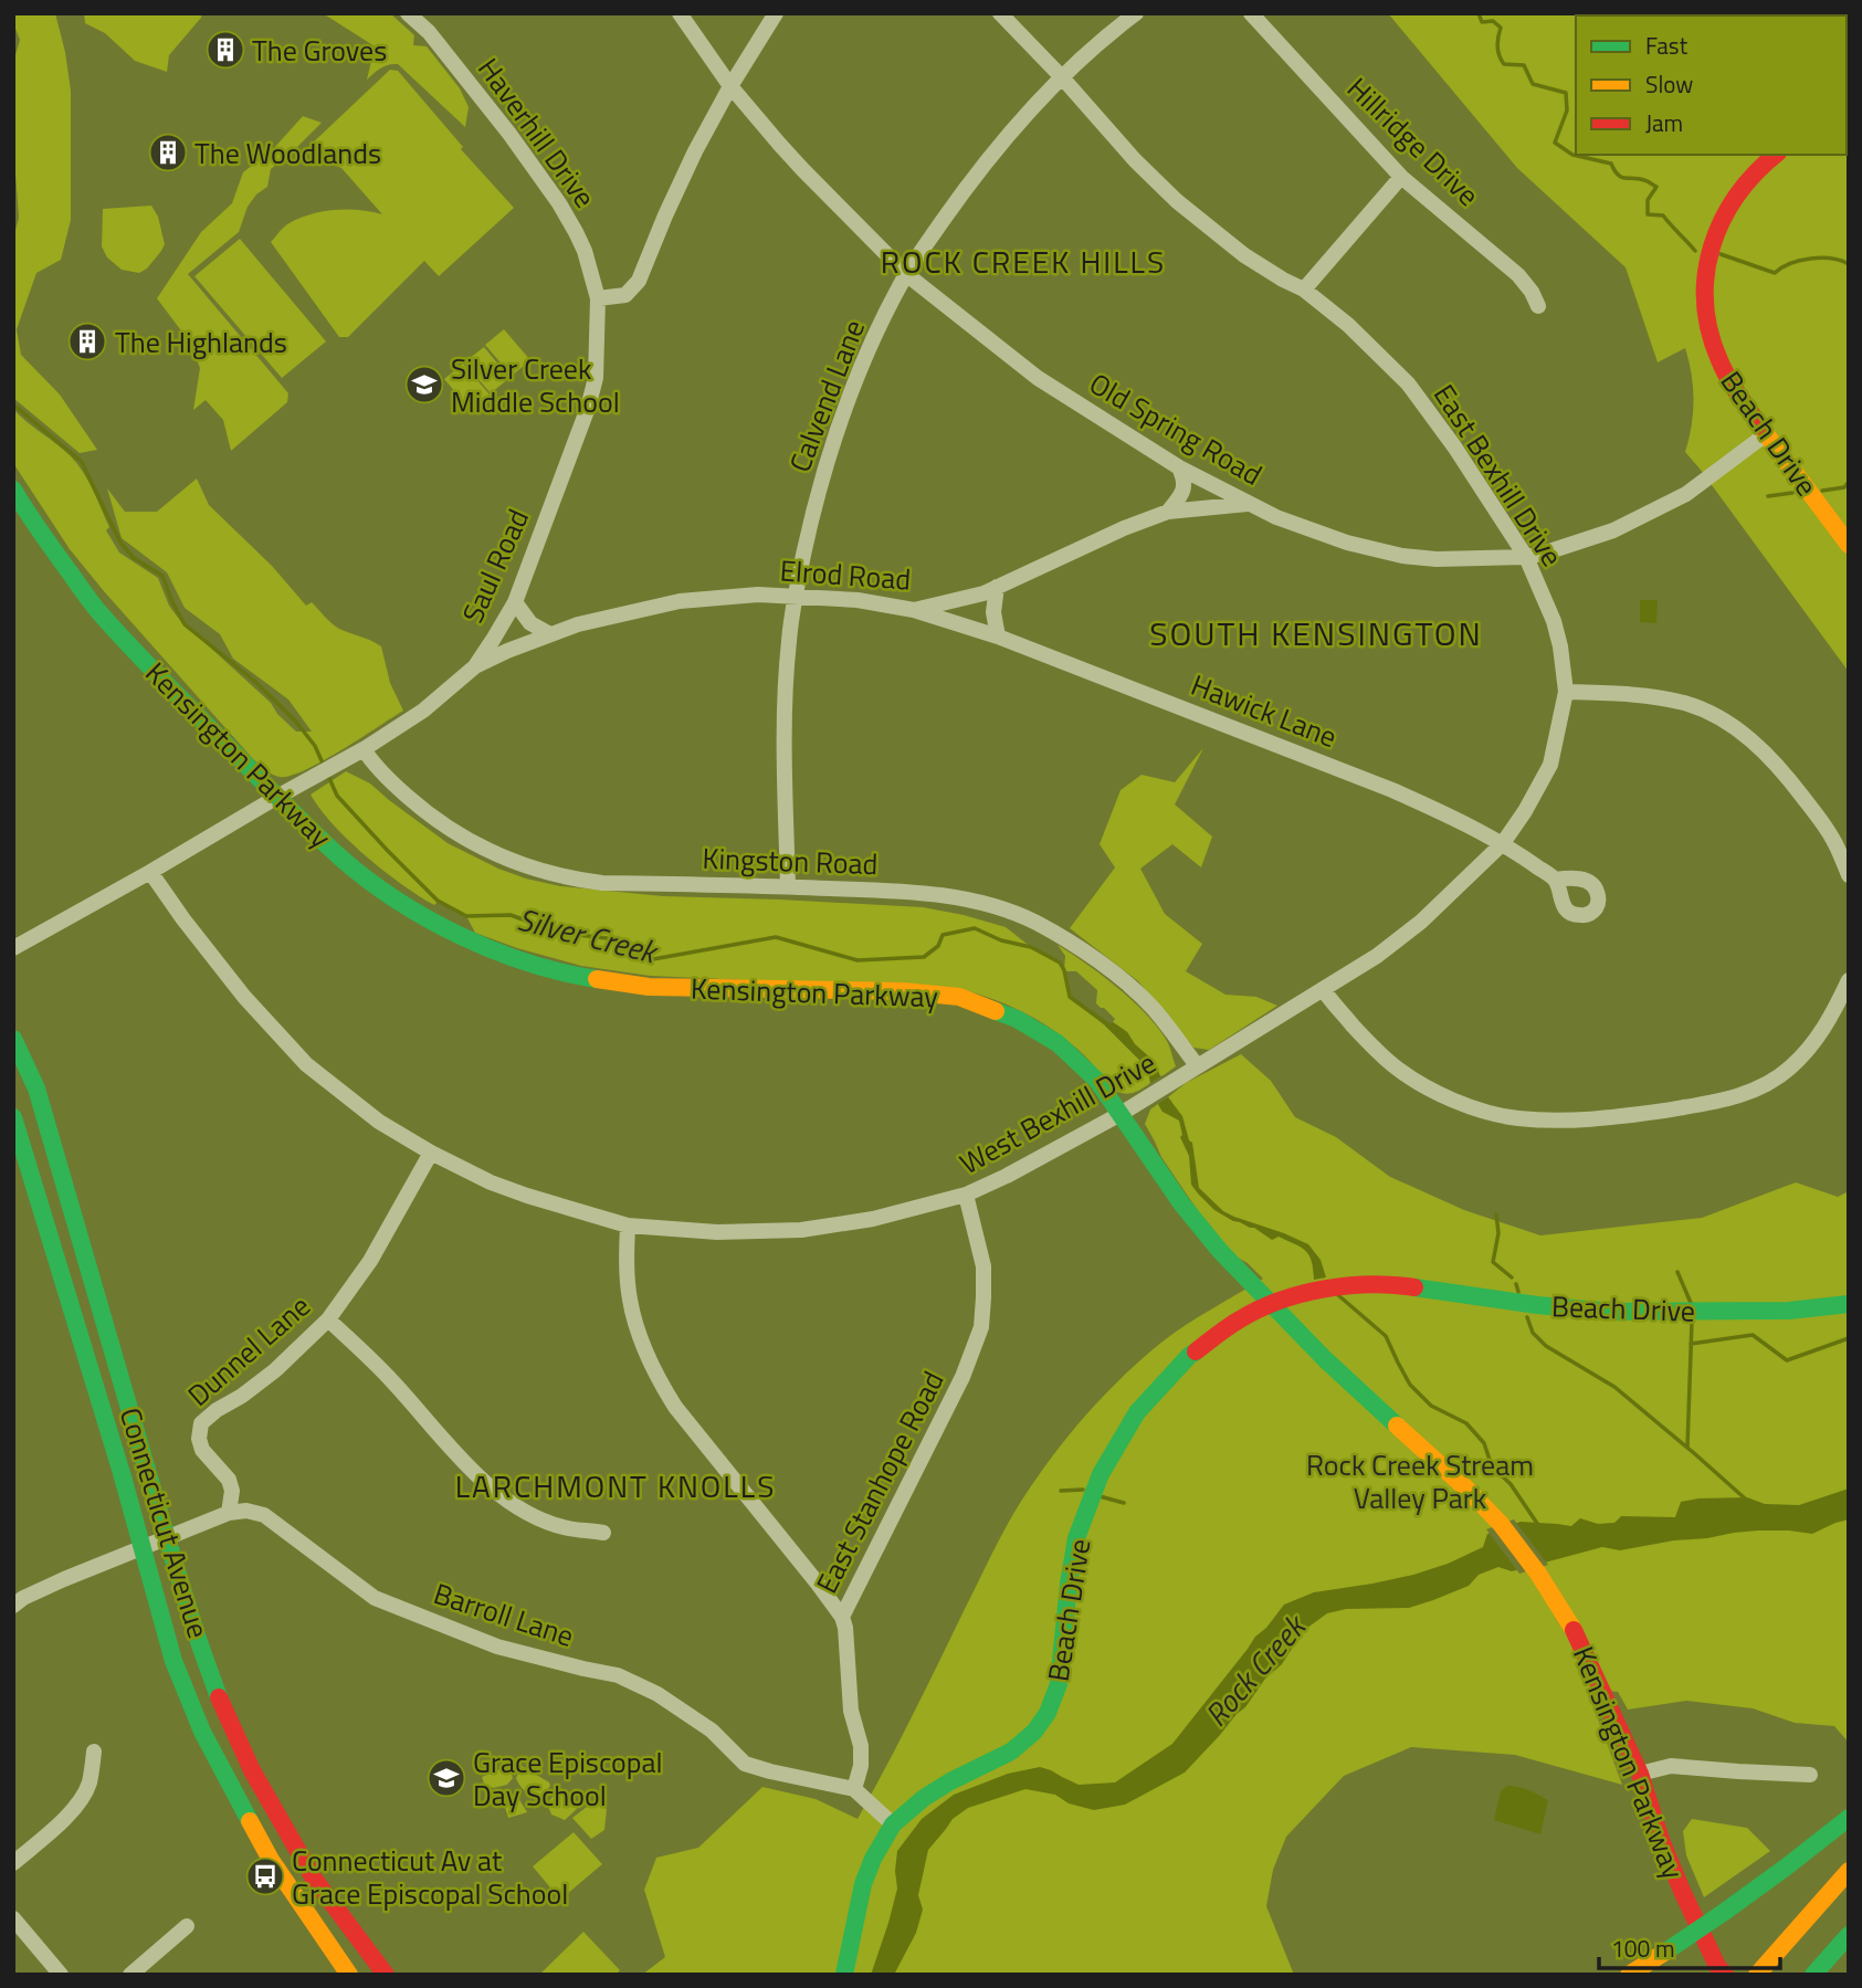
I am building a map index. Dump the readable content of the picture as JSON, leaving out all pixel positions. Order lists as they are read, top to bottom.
{
  "streets": {
    "main road": ["Beach Drive", "Kensington Parkway", "Connecticut Avenue"],
    "street": [
      "Haverhill Drive",
      "Hillridge Drive",
      "Calvend Lane",
      "Old Spring Road",
      "East Bexhill Drive",
      "Saul Road",
      "Elrod Road",
      "Hawick Lane",
      "Kingston Road",
      "West Bexhill Drive",
      "Dunnel Lane",
      "East Stanhope Road",
      "Barroll Lane"
    ]
  },
  "crossings": [
    ["Haverhill Drive", "Saul Road"],
    ["Calvend Lane", "Old Spring Road"],
    ["Calvend Lane", "East Bexhill Drive"],
    ["Calvend Lane", "Elrod Road"],
    ["Calvend Lane", "Kingston Road"],
    ["Old Spring Road", "Beach Drive"],
    ["Old Spring Road", "East Bexhill Drive"],
    ["Old Spring Road", "Elrod Road"],
    ["Beach Drive", "Kensington Parkway"],
    ["East Bexhill Drive", "Hawick Lane"],
    ["East Bexhill Drive", "Kingston Road"],
    ["East Bexhill Drive", "West Bexhill Drive"],
    ["Saul Road", "Elrod Road"],
    ["Saul Road", "Kensington Parkway"],
    ["Saul Road", "Kingston Road"],
    ["Saul Road", "West Bexhill Drive"],
    ["Elrod Road", "Hawick Lane"],
    ["Kensington Parkway", "West Bexhill Drive"],
    ["Kingston Road", "West Bexhill Drive"],
    ["West Bexhill Drive", "Dunnel Lane"],
    ["West Bexhill Drive", "East Stanhope Road"],
    ["Dunnel Lane", "Barroll Lane"],
    ["East Stanhope Road", "Barroll Lane"],
    ["Connecticut Avenue", "Barroll Lane"]
  ],
  "districts": ["ROCK CREEK HILLS", "SOUTH KENSINGTON", "LARCHMONT KNOLLS"],
  "water": ["Silver Creek", "Rock Creek"],
  "parks": ["Rock Creek Stream Valley Park"],
  "places": {
    "building": ["The Groves", "The Woodlands", "The Highlands"],
    "school or university": ["Silver Creek Middle School", "Grace Episcopal Day School"],
    "bus stop": ["Connecticut Av at Grace Episcopal School"]
  },
  "legend": ["Fast", "Slow", "Jam"],
  "scale_bar": "100 m"
}
